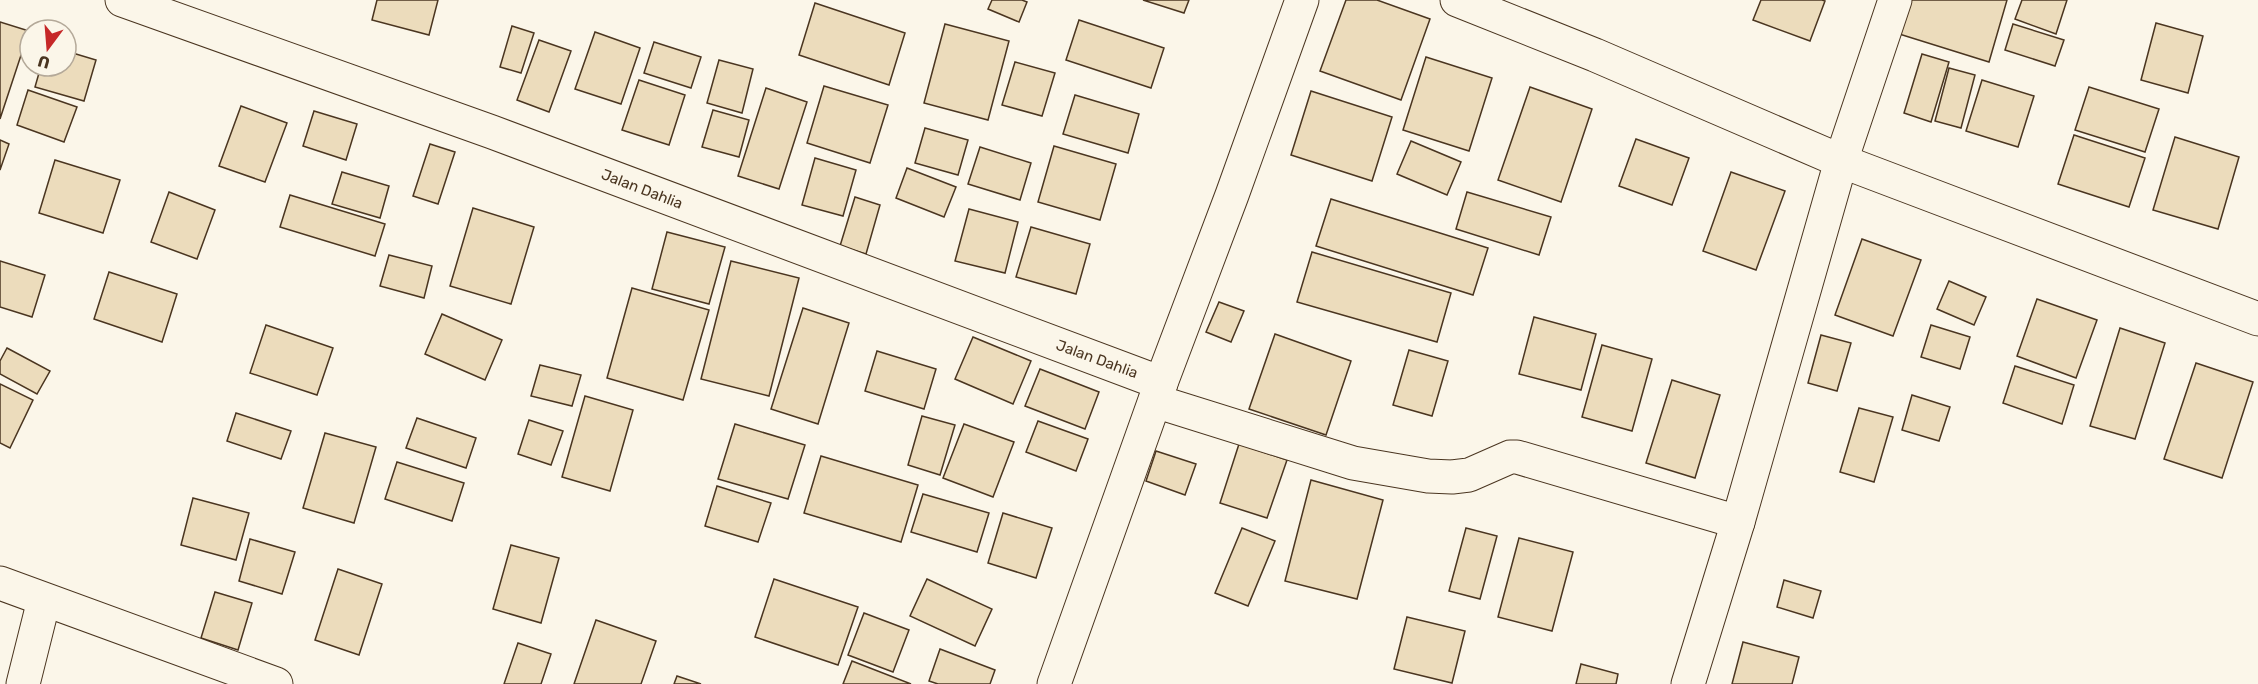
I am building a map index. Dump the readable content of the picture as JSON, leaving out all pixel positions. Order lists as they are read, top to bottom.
{
  "streets": {
    "street": ["Jalan Dahlia"]
  },
  "north": "bottom"
}
